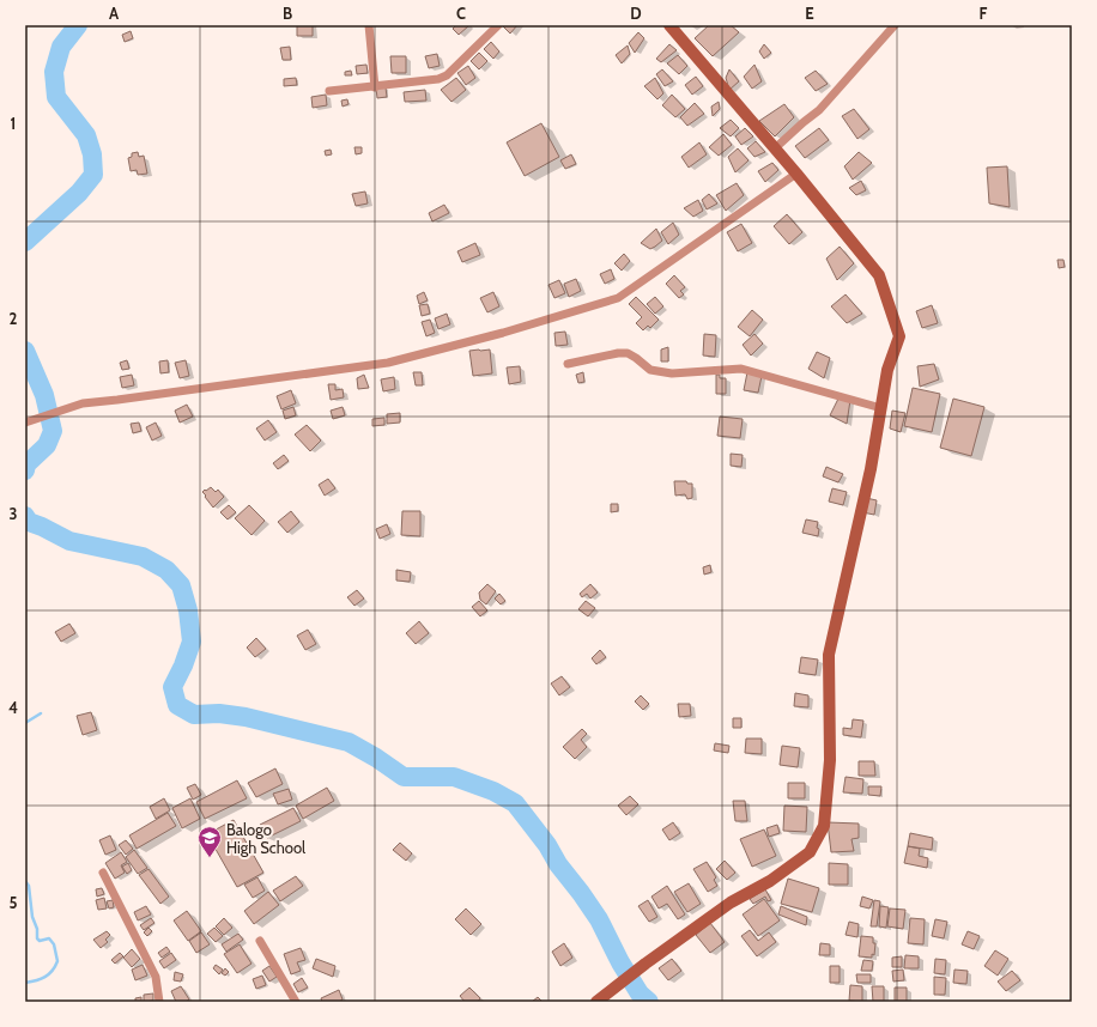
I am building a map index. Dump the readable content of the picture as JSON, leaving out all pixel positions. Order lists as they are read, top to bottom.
{
  "places": {
    "school or university": ["Balogo High School"]
  },
  "grid": {
    "columns": [
      "A",
      "B",
      "C",
      "D",
      "E",
      "F"
    ],
    "rows": [
      "1",
      "2",
      "3",
      "4",
      "5"
    ]
  }
}
